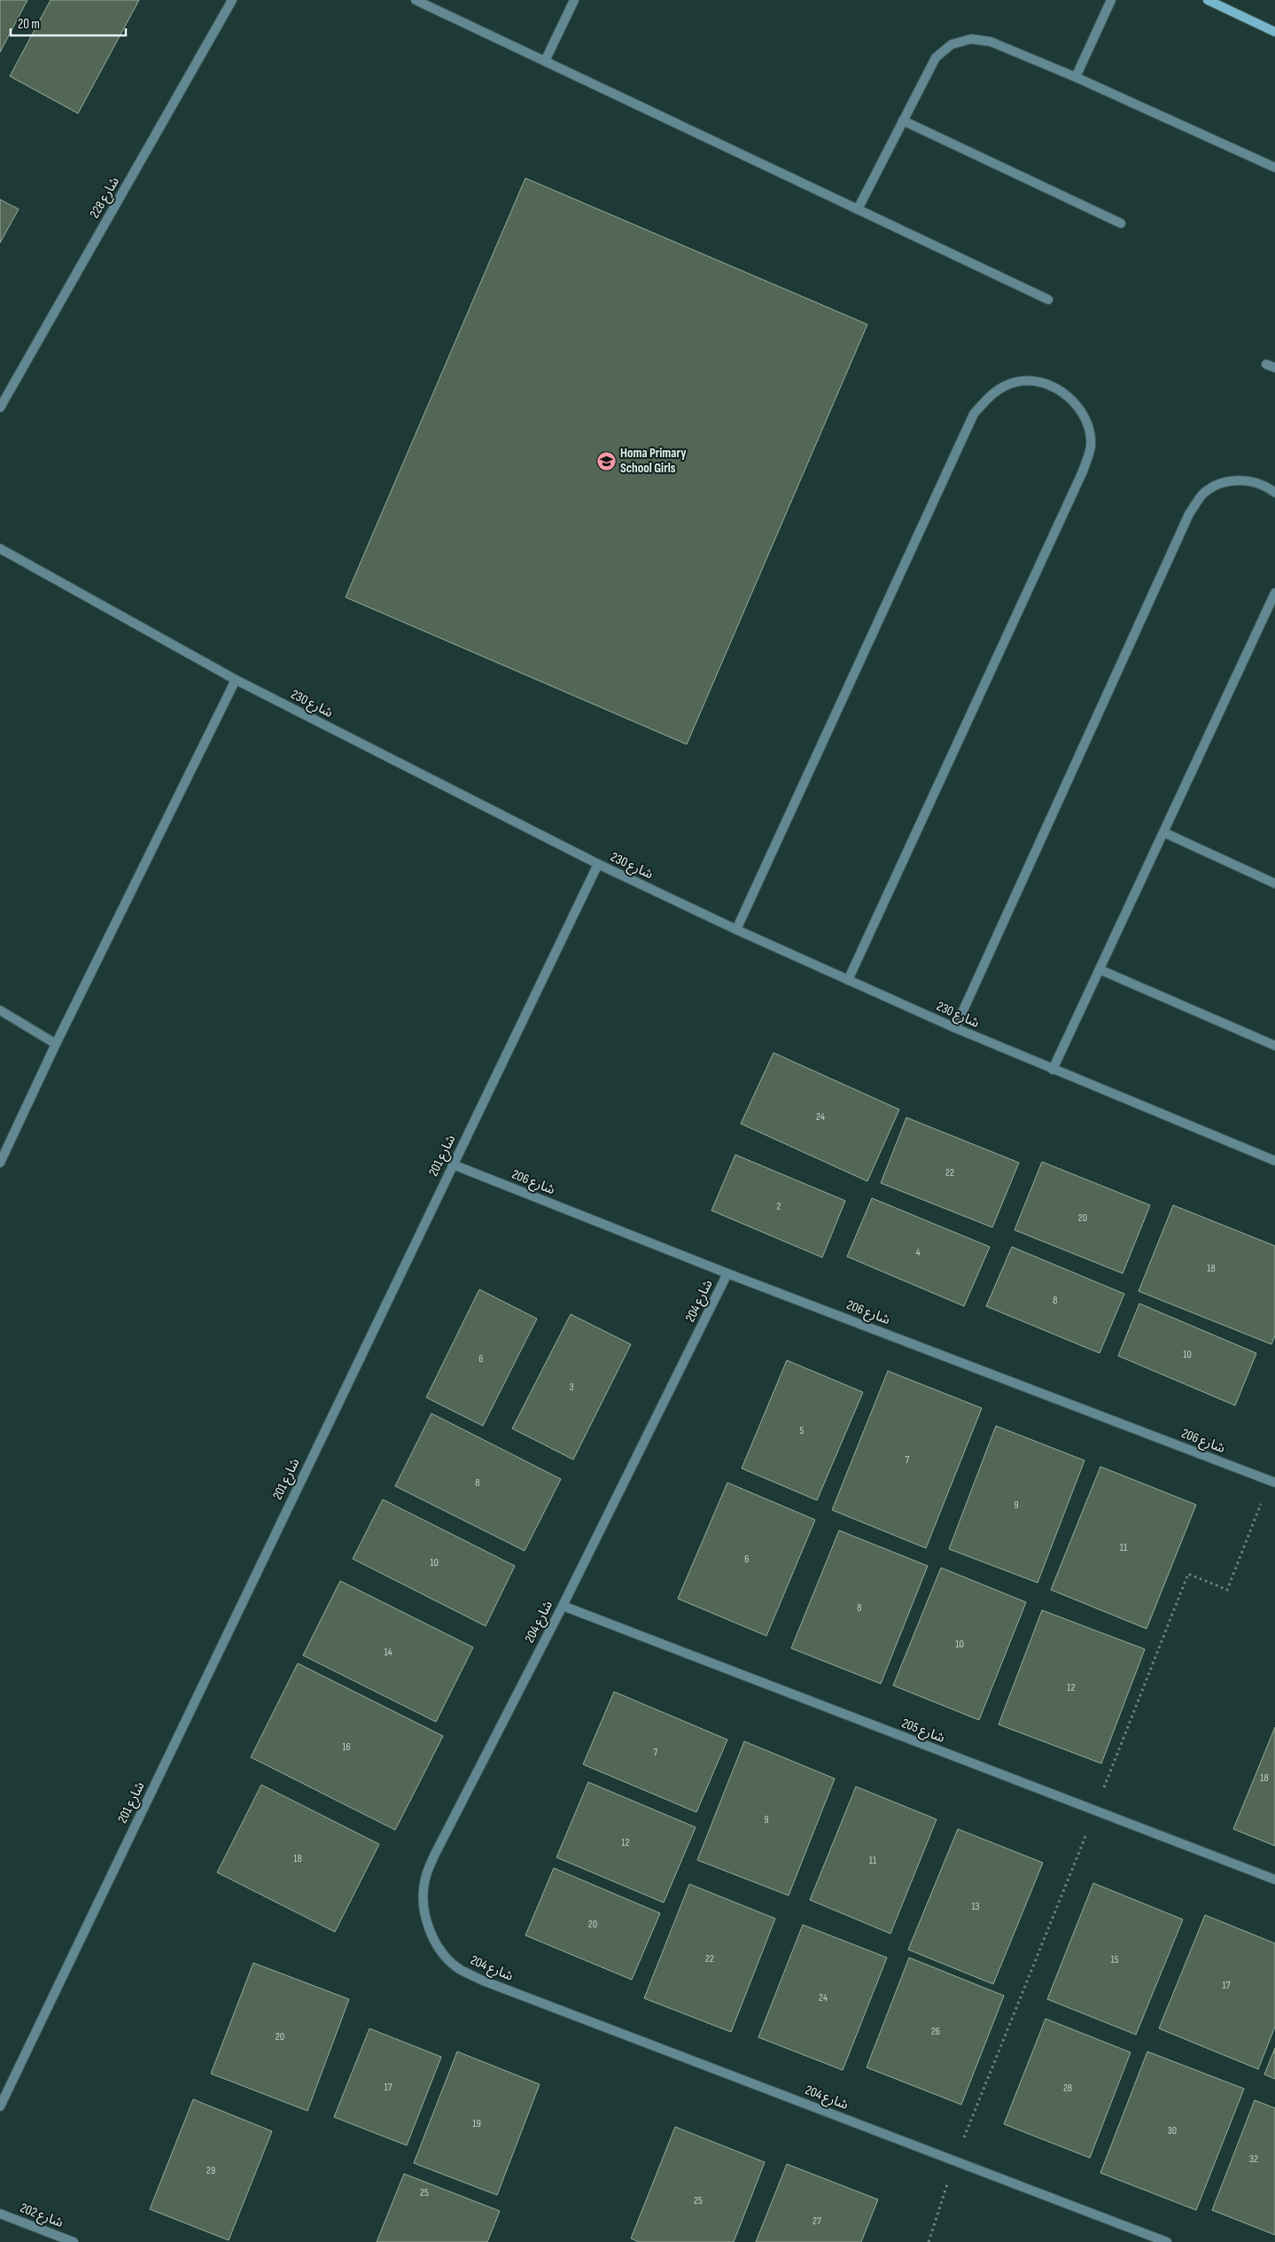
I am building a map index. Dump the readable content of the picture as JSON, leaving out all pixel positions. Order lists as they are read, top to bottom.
{
  "streets": {
    "street": [
      "شارع 228",
      "شارع 230",
      "شارع 201",
      "شارع 206",
      "شارع 204",
      "شارع 205",
      "شارع 202"
    ]
  },
  "crossings": [
    ["شارع 230", "شارع 201"],
    ["شارع 201", "شارع 206"],
    ["شارع 206", "شارع 204"],
    ["شارع 204", "شارع 205"]
  ],
  "places": {
    "school or university": ["Homa Primary School Girls"]
  },
  "house_numbers": [
    "24",
    "22",
    "2",
    "20",
    "4",
    "18",
    "8",
    "10",
    "6",
    "3",
    "5",
    "7",
    "8",
    "9",
    "11",
    "6",
    "10",
    "8",
    "10",
    "14",
    "12",
    "16",
    "7",
    "18",
    "9",
    "12",
    "18",
    "11",
    "13",
    "20",
    "22",
    "15",
    "17",
    "24",
    "26",
    "20",
    "17",
    "28",
    "19",
    "30",
    "32",
    "29",
    "25",
    "25",
    "27"
  ],
  "scale_bar": "20 m"
}
